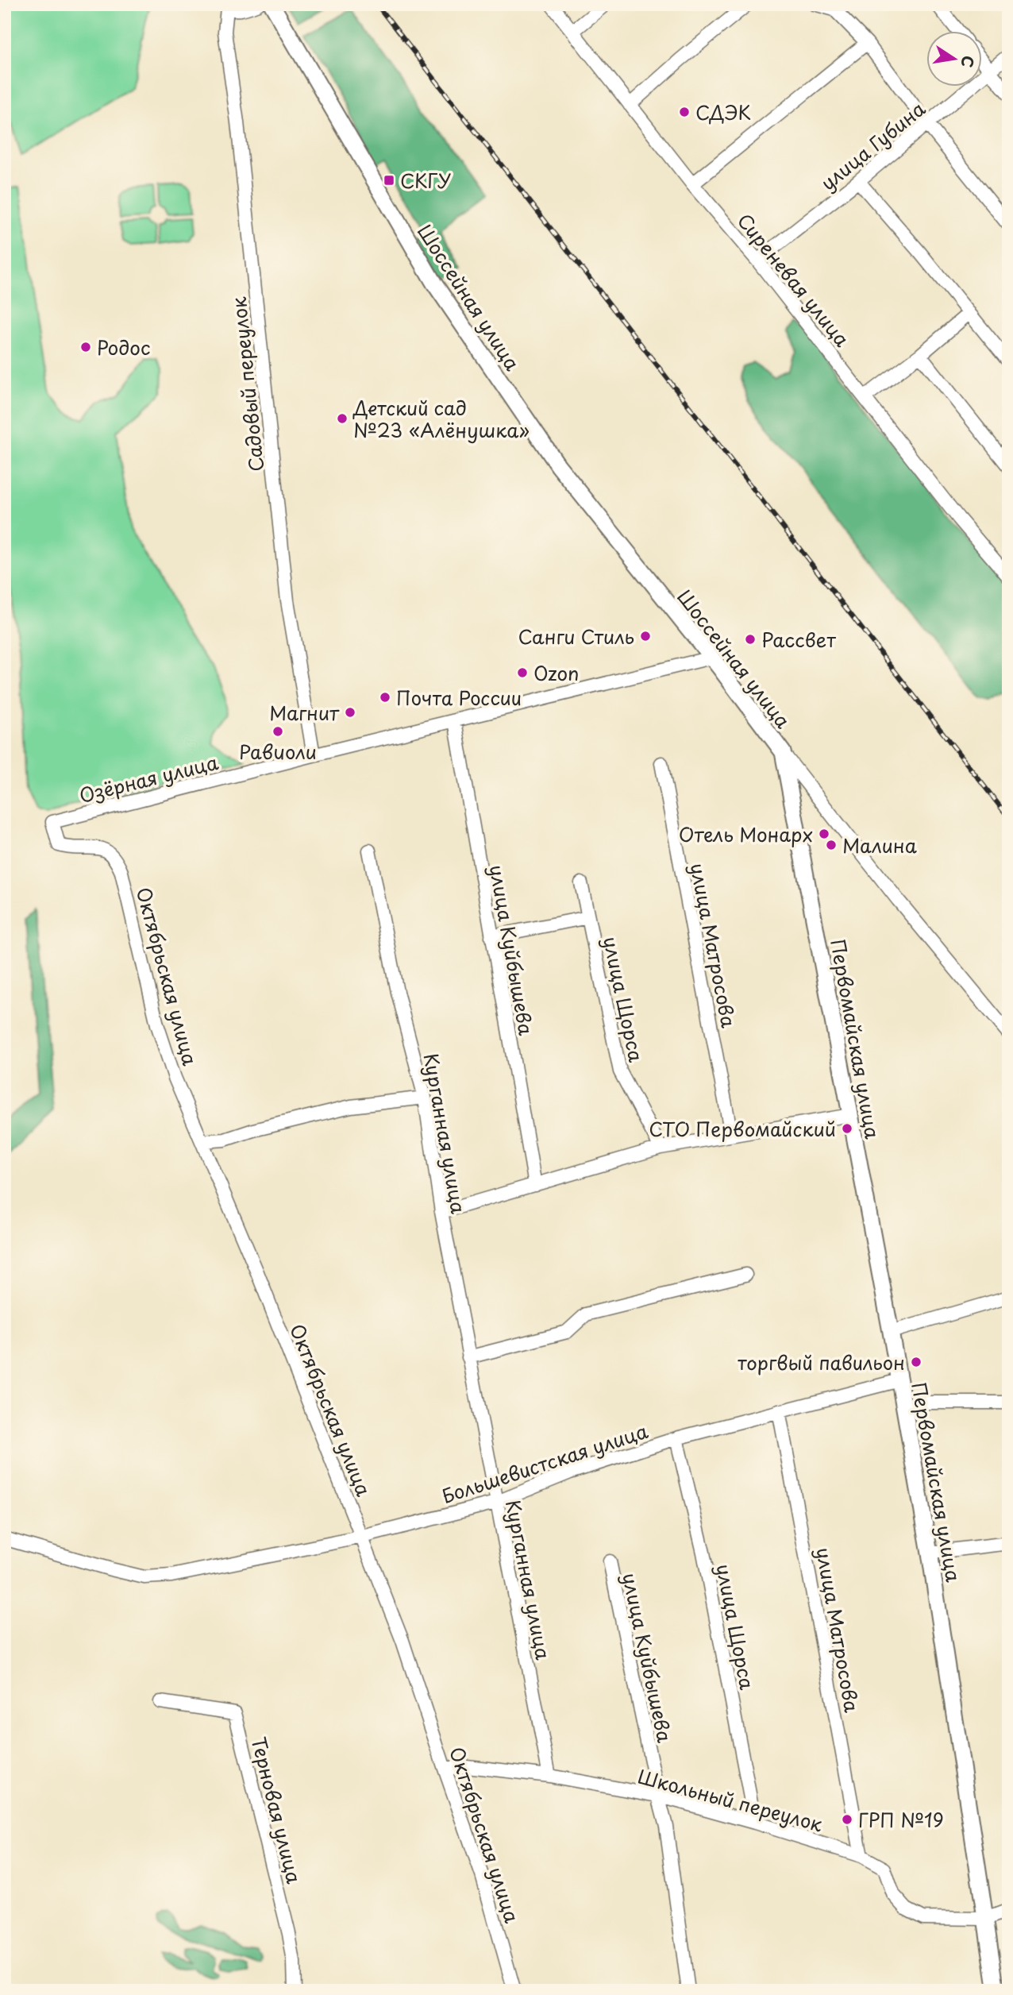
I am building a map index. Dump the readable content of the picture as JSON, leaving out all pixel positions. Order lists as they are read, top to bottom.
{
  "streets": {
    "main road": ["Шоссейная улица", "Первомайская улица"],
    "street": [
      "улица Губина",
      "Сиреневая улица",
      "Садовый переулок",
      "Озёрная улица",
      "улица Матросова",
      "улица Куйбышева",
      "Октябрьская улица",
      "улица Щорса",
      "Курганная улица",
      "Большевистская улица",
      "Школьный переулок",
      "Терновая улица"
    ]
  },
  "crossings": [
    ["улица Губина", "Сиреневая улица"],
    ["Шоссейная улица", "Озёрная улица"],
    ["Шоссейная улица", "Первомайская улица"],
    ["Садовый переулок", "Озёрная улица"],
    ["Озёрная улица", "улица Куйбышева"],
    ["Озёрная улица", "Октябрьская улица"],
    ["улица Матросова", "Большевистская улица"],
    ["улица Матросова", "Школьный переулок"],
    ["улица Куйбышева", "Школьный переулок"],
    ["Октябрьская улица", "Большевистская улица"],
    ["Октябрьская улица", "Школьный переулок"],
    ["улица Щорса", "Большевистская улица"],
    ["улица Щорса", "Школьный переулок"],
    ["Первомайская улица", "Большевистская улица"],
    ["Первомайская улица", "Школьный переулок"],
    ["Курганная улица", "Большевистская улица"],
    ["Курганная улица", "Школьный переулок"]
  ],
  "places": {
    "other": [
      "СДЭК",
      "Родос",
      "Детский сад №23 «Алёнушка»",
      "Санги Стиль",
      "Рассвет",
      "Ozon",
      "Почта России",
      "Магнит",
      "Равиоли",
      "Отель Монарх",
      "Малина",
      "СТО Первомайский",
      "торгвый павильон",
      "ГРП №19"
    ],
    "transit": ["СКГУ"]
  },
  "north": "right"
}
